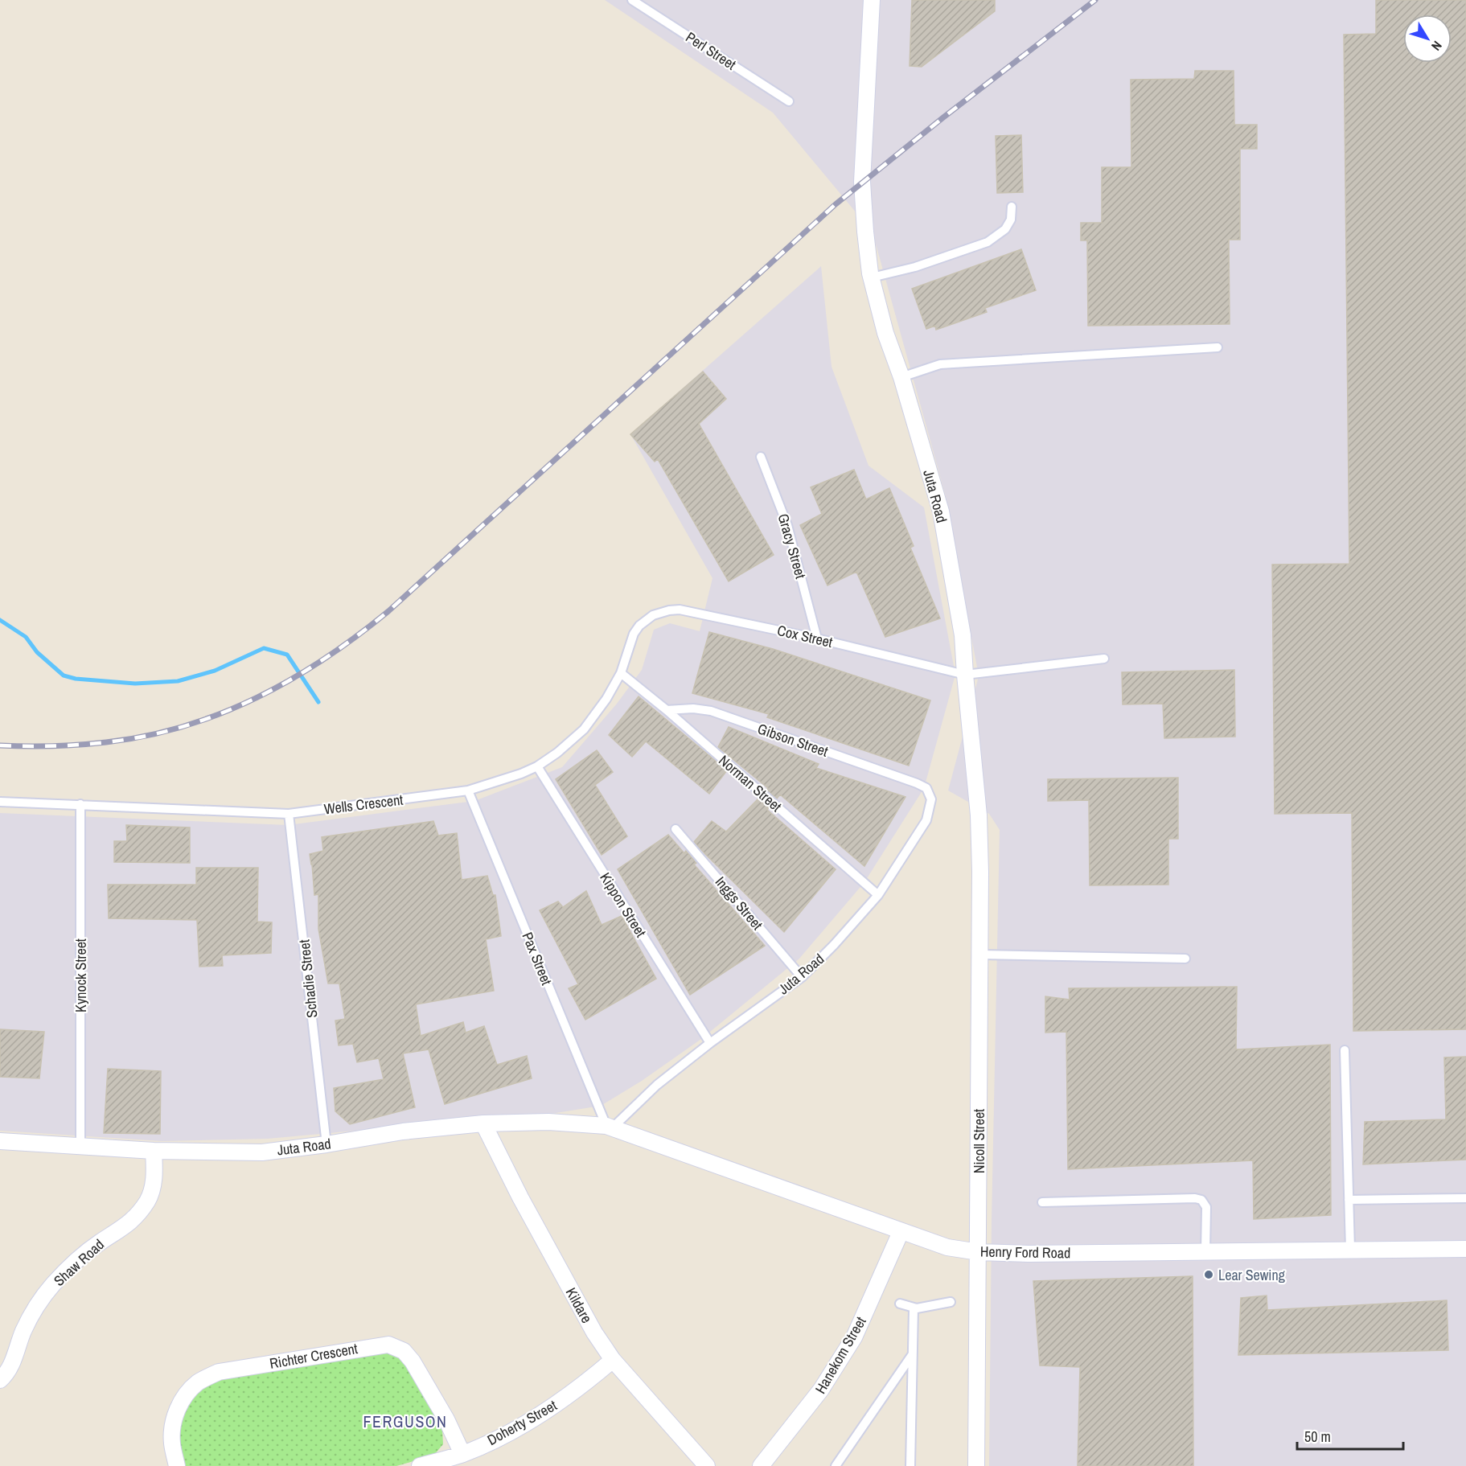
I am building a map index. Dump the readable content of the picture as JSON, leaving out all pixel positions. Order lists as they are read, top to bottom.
{
  "streets": {
    "street": [
      "Juta Road",
      "Nicoll Street",
      "Henry Ford Road",
      "Shaw Road",
      "Kildare",
      "Hanekom Street",
      "Richter Crescent",
      "Doherty Street"
    ],
    "lane": [
      "Perl Street",
      "Gracy Street",
      "Cox Street",
      "Gibson Street",
      "Norman Street",
      "Wells Crescent",
      "Inggs Street",
      "Kippon Street",
      "Pax Street",
      "Kynock Street",
      "Schadie Street"
    ]
  },
  "crossings": [
    ["Juta Road", "Cox Street"],
    ["Juta Road", "Gibson Street"],
    ["Juta Road", "Norman Street"],
    ["Juta Road", "Inggs Street"],
    ["Juta Road", "Kippon Street"],
    ["Juta Road", "Pax Street"],
    ["Juta Road", "Kynock Street"],
    ["Juta Road", "Schadie Street"],
    ["Juta Road", "Nicoll Street"],
    ["Juta Road", "Henry Ford Road"],
    ["Juta Road", "Shaw Road"],
    ["Juta Road", "Kildare"],
    ["Gracy Street", "Cox Street"],
    ["Cox Street", "Wells Crescent"],
    ["Gibson Street", "Norman Street"],
    ["Norman Street", "Wells Crescent"],
    ["Wells Crescent", "Kippon Street"],
    ["Wells Crescent", "Pax Street"],
    ["Wells Crescent", "Kynock Street"],
    ["Wells Crescent", "Schadie Street"],
    ["Pax Street", "Henry Ford Road"],
    ["Nicoll Street", "Henry Ford Road"],
    ["Henry Ford Road", "Hanekom Street"],
    ["Kildare", "Doherty Street"],
    ["Richter Crescent", "Doherty Street"]
  ],
  "districts": ["FERGUSON"],
  "places": ["Lear Sewing"],
  "scale_bar": "50 m",
  "north": "bottom right"
}
